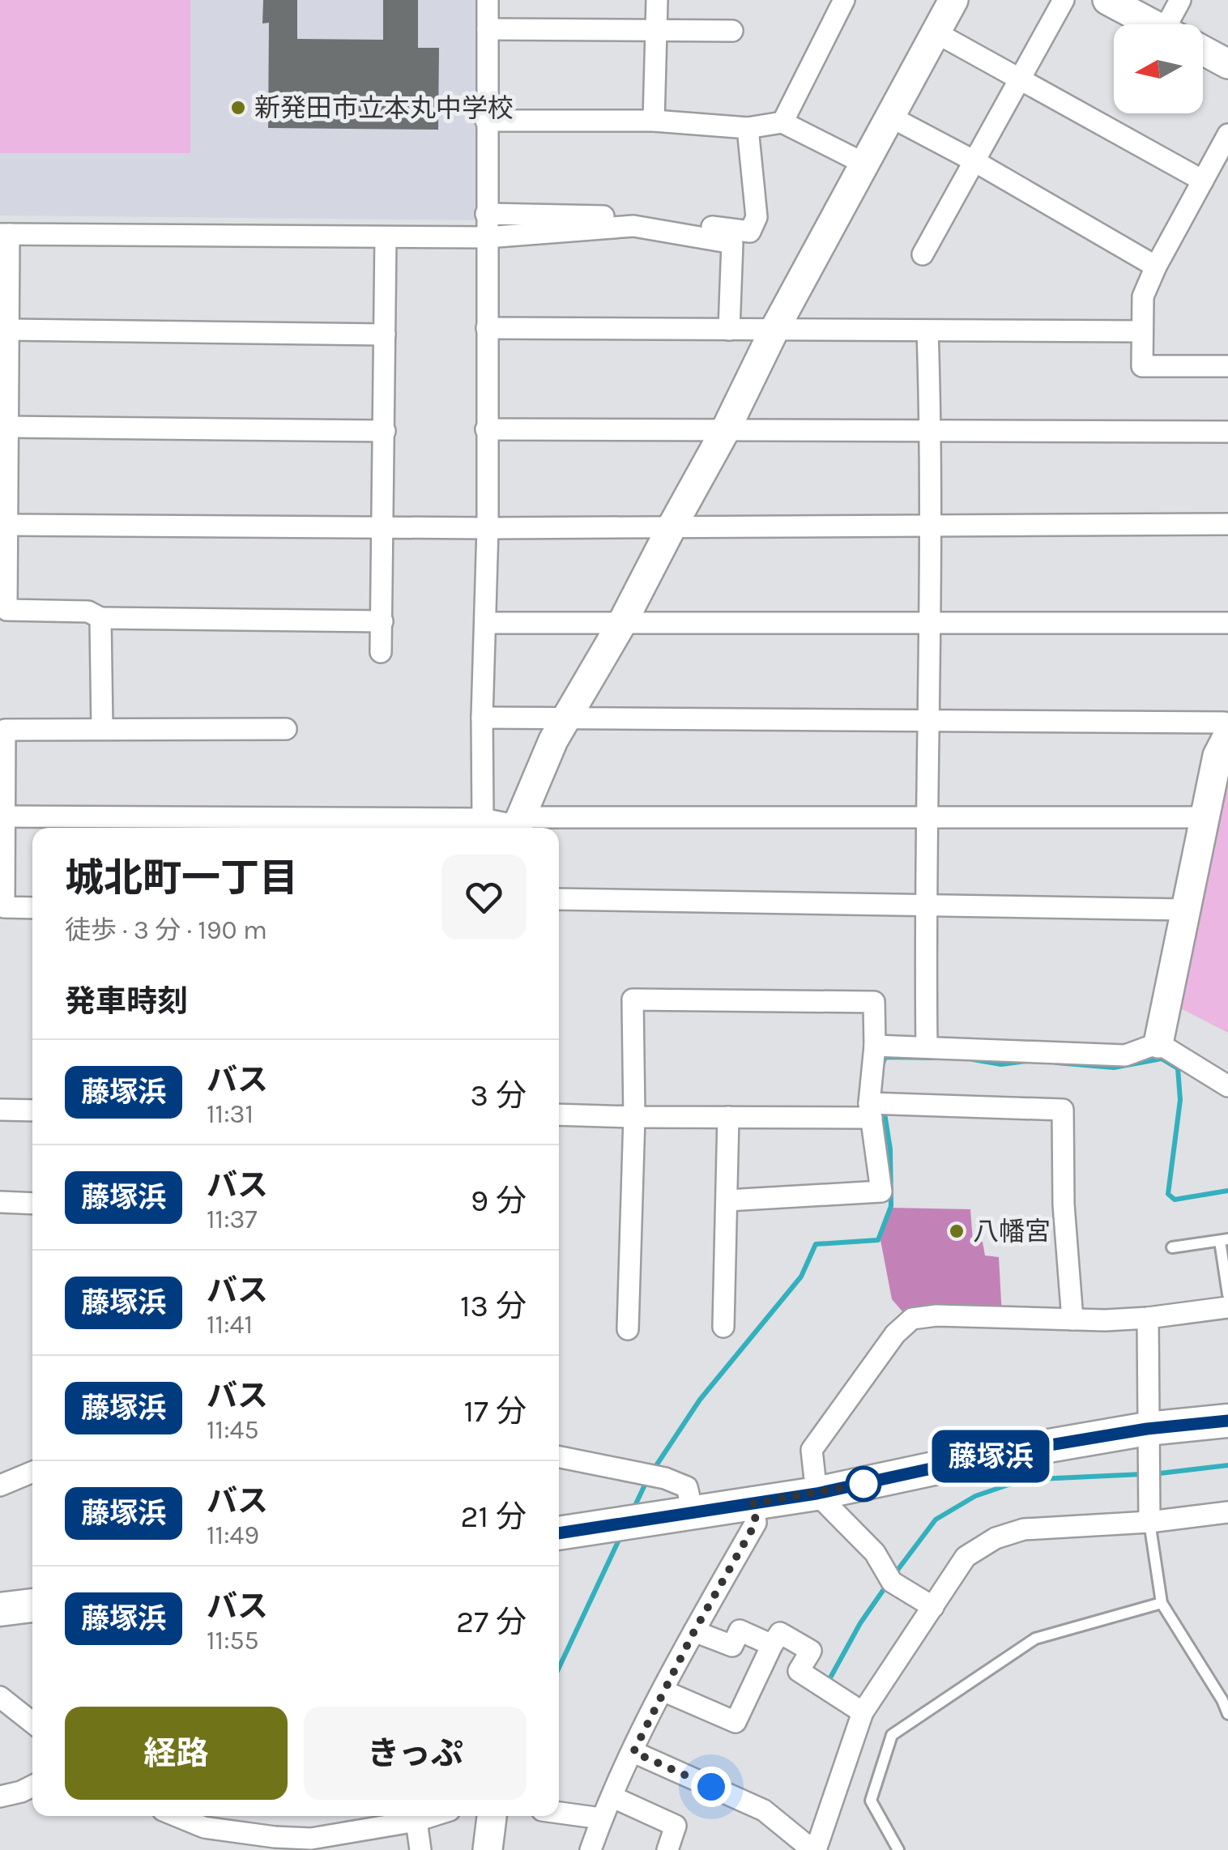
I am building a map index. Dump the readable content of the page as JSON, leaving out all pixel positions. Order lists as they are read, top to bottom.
{
  "places": ["新発田市立本丸中学校", "八幡宮"],
  "lines": ["bus line 藤塚浜"],
  "north": "left",
  "page": {
    "on_map": "藤塚浜",
    "heading": [
      ["城北町一丁目", "徒歩 · 3 分 · 190 m"],
      "発車時刻"
    ],
    "list": [
      {
        "mark": "藤塚浜",
        "name": "バス",
        "note": "11:31",
        "value": "3 分"
      },
      {
        "mark": "藤塚浜",
        "name": "バス",
        "note": "11:37",
        "value": "9 分"
      },
      {
        "mark": "藤塚浜",
        "name": "バス",
        "note": "11:41",
        "value": "13 分"
      },
      {
        "mark": "藤塚浜",
        "name": "バス",
        "note": "11:45",
        "value": "17 分"
      },
      {
        "mark": "藤塚浜",
        "name": "バス",
        "note": "11:49",
        "value": "21 分"
      },
      {
        "mark": "藤塚浜",
        "name": "バス",
        "note": "11:55",
        "value": "27 分"
      }
    ],
    "buttons": ["経路", "きっぷ"]
  }
}
